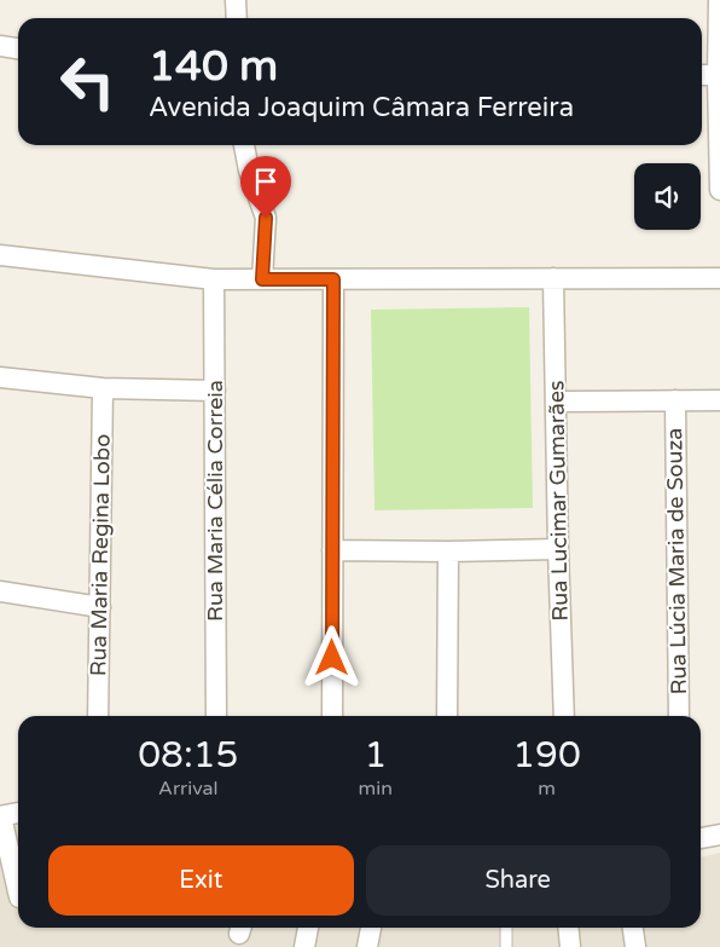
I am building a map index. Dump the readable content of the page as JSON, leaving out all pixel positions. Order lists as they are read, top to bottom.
{
  "streets": {
    "street": [
      "Rua Maria Célia Correia",
      "Rua Lucimar Gumarães",
      "Rua Maria Regina Lobo",
      "Rua Lúcia Maria de Souza"
    ]
  },
  "page": {
    "turn": ["140 m", "Avenida Joaquim Câmara Ferreira"],
    "eta": [
      "08:15",
      "Arrival",
      "1",
      "min",
      "190",
      "m"
    ],
    "buttons": ["Exit", "Share"]
  }
}
